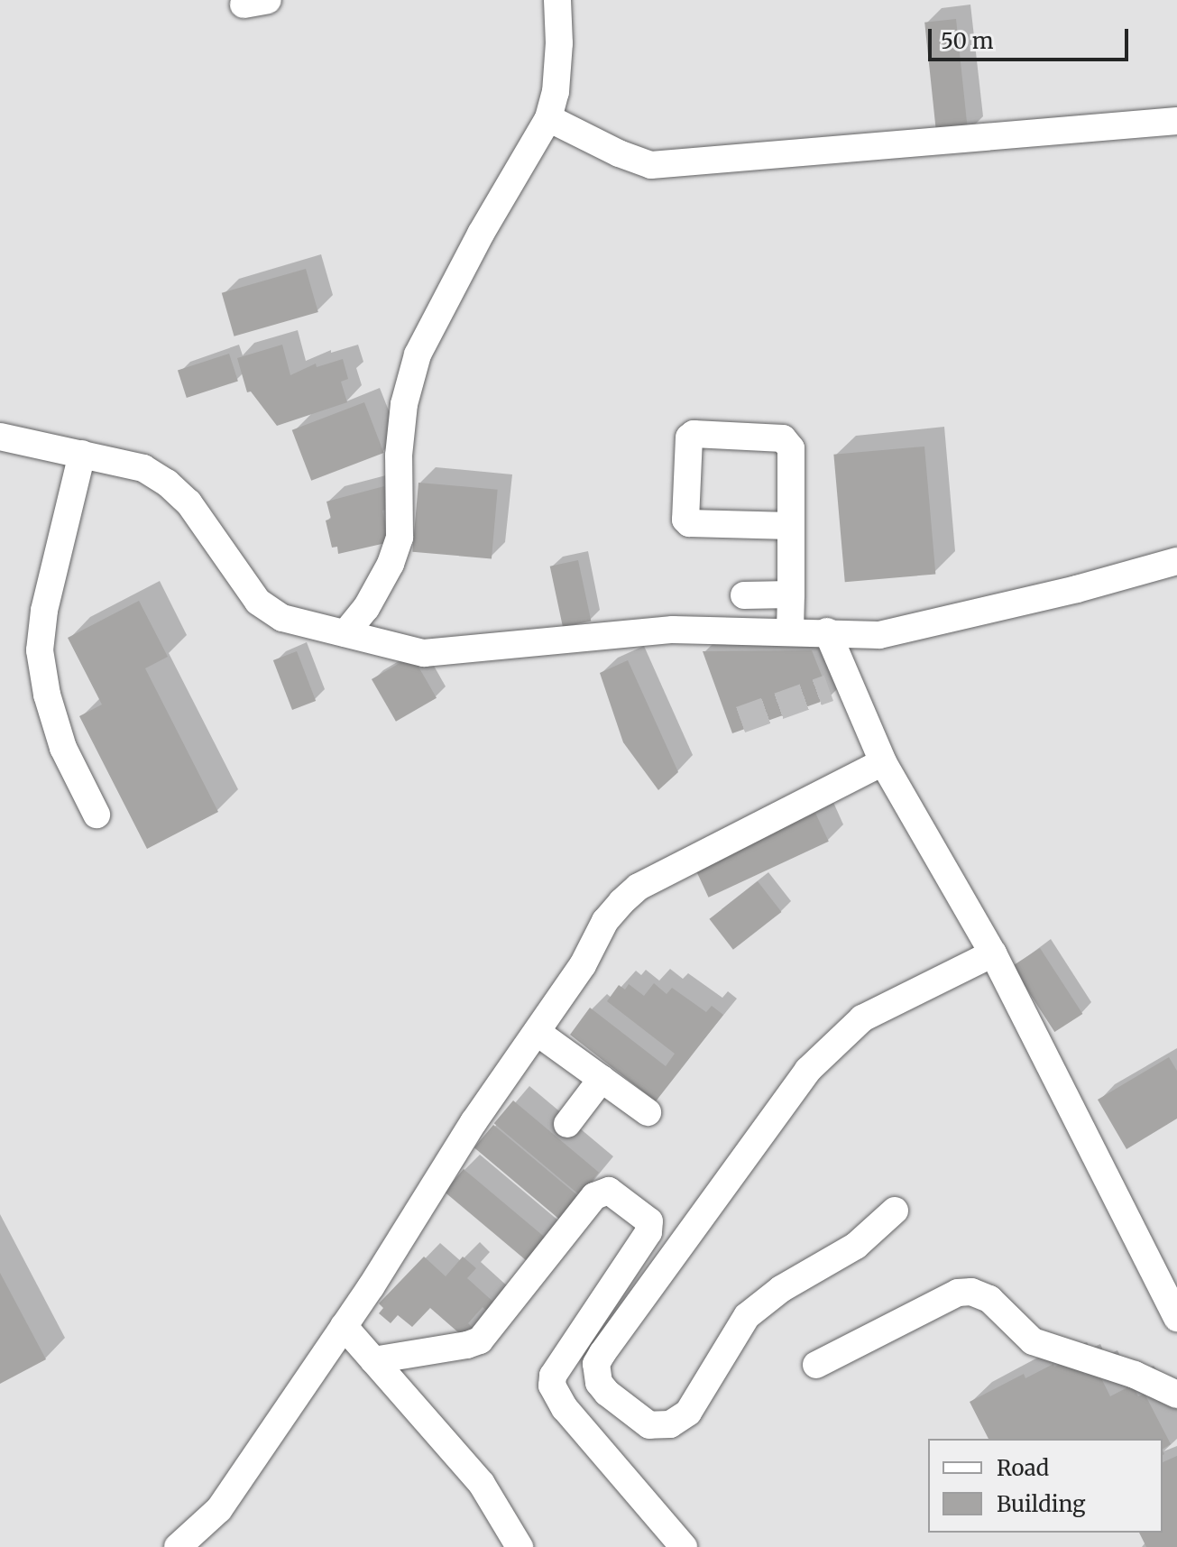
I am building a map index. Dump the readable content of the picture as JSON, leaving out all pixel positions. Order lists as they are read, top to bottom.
{
  "legend": ["Road", "Building"],
  "scale_bar": "50 m"
}
